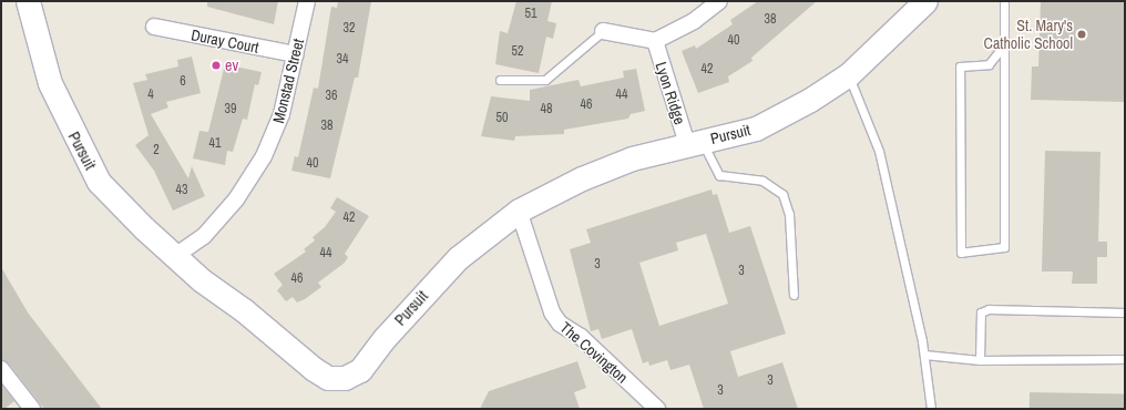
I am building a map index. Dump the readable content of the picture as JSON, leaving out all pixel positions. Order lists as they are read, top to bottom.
{
  "streets": {
    "street": [
      "Duray Court",
      "Monstad Street",
      "Lyon Ridge",
      "Pursuit",
      "The Covington"
    ]
  },
  "crossings": [
    ["Duray Court", "Monstad Street"],
    ["Monstad Street", "Pursuit"],
    ["Lyon Ridge", "Pursuit"],
    ["Pursuit", "The Covington"]
  ],
  "places": ["St. Mary's Catholic School", "ev"],
  "house_numbers": [
    "51",
    "38",
    "32",
    "40",
    "52",
    "34",
    "42",
    "6",
    "4",
    "44",
    "36",
    "46",
    "39",
    "48",
    "50",
    "38",
    "41",
    "2",
    "40",
    "43",
    "42",
    "44",
    "3",
    "3",
    "46",
    "3",
    "3"
  ]
}
